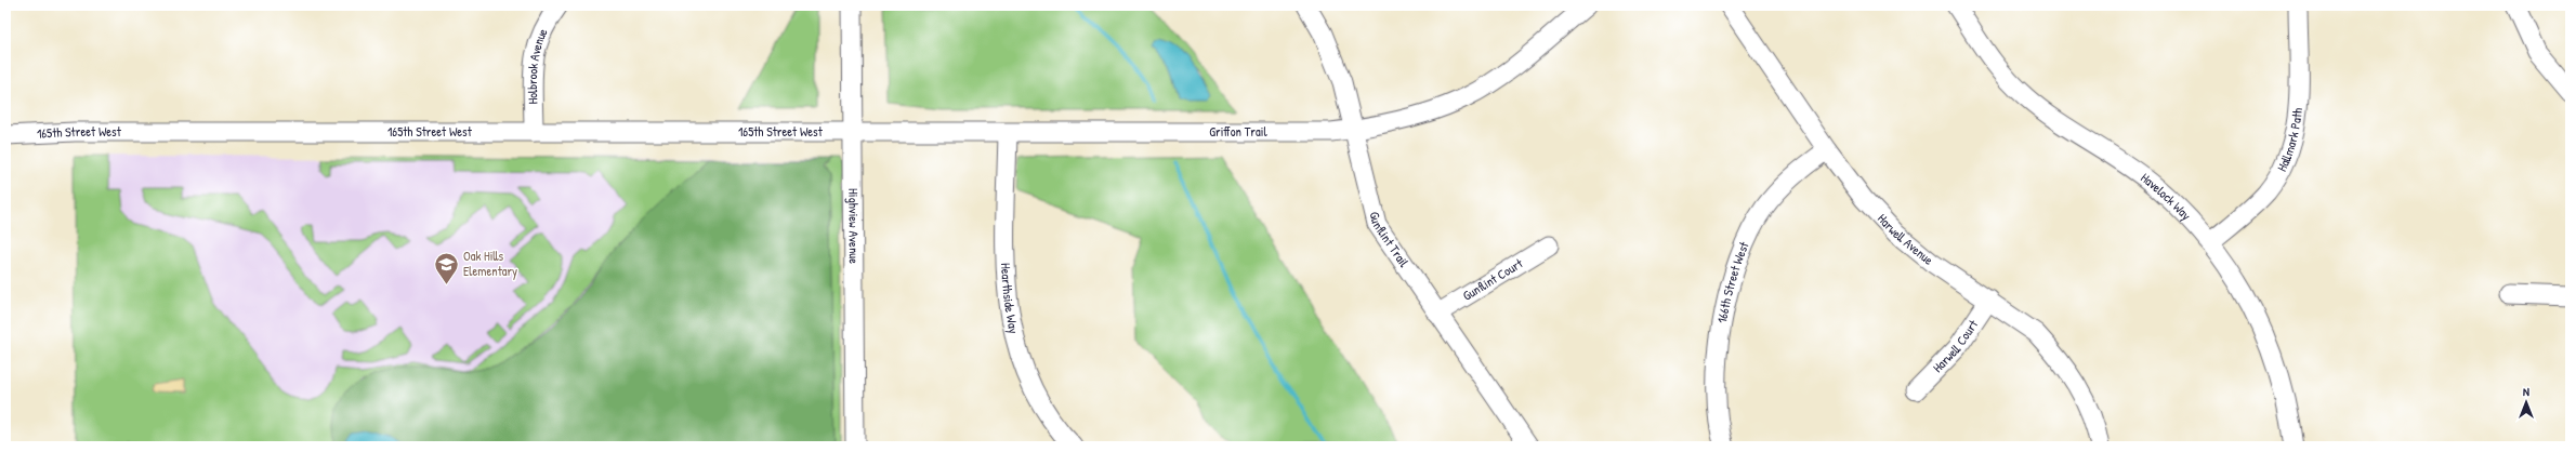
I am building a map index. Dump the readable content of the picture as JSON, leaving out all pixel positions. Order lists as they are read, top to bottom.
{
  "streets": {
    "street": [
      "Holbrook Avenue",
      "165th Street West",
      "Griffon Trail",
      "Hallmark Path",
      "Havelock Way",
      "Highview Avenue",
      "Gunflint Trail",
      "Harwell Avenue",
      "Gunflint Court",
      "166th Street West",
      "Hearthside Way",
      "Harwell Court"
    ]
  },
  "crossings": [
    ["Holbrook Avenue", "165th Street West"],
    ["165th Street West", "Griffon Trail"],
    ["165th Street West", "Highview Avenue"],
    ["Griffon Trail", "Highview Avenue"],
    ["Griffon Trail", "Gunflint Trail"],
    ["Griffon Trail", "Hearthside Way"],
    ["Hallmark Path", "Havelock Way"],
    ["Gunflint Trail", "Gunflint Court"],
    ["Harwell Avenue", "166th Street West"],
    ["Harwell Avenue", "Harwell Court"]
  ],
  "places": {
    "school or university": ["Oak Hills Elementary"]
  },
  "north": "top"
}
